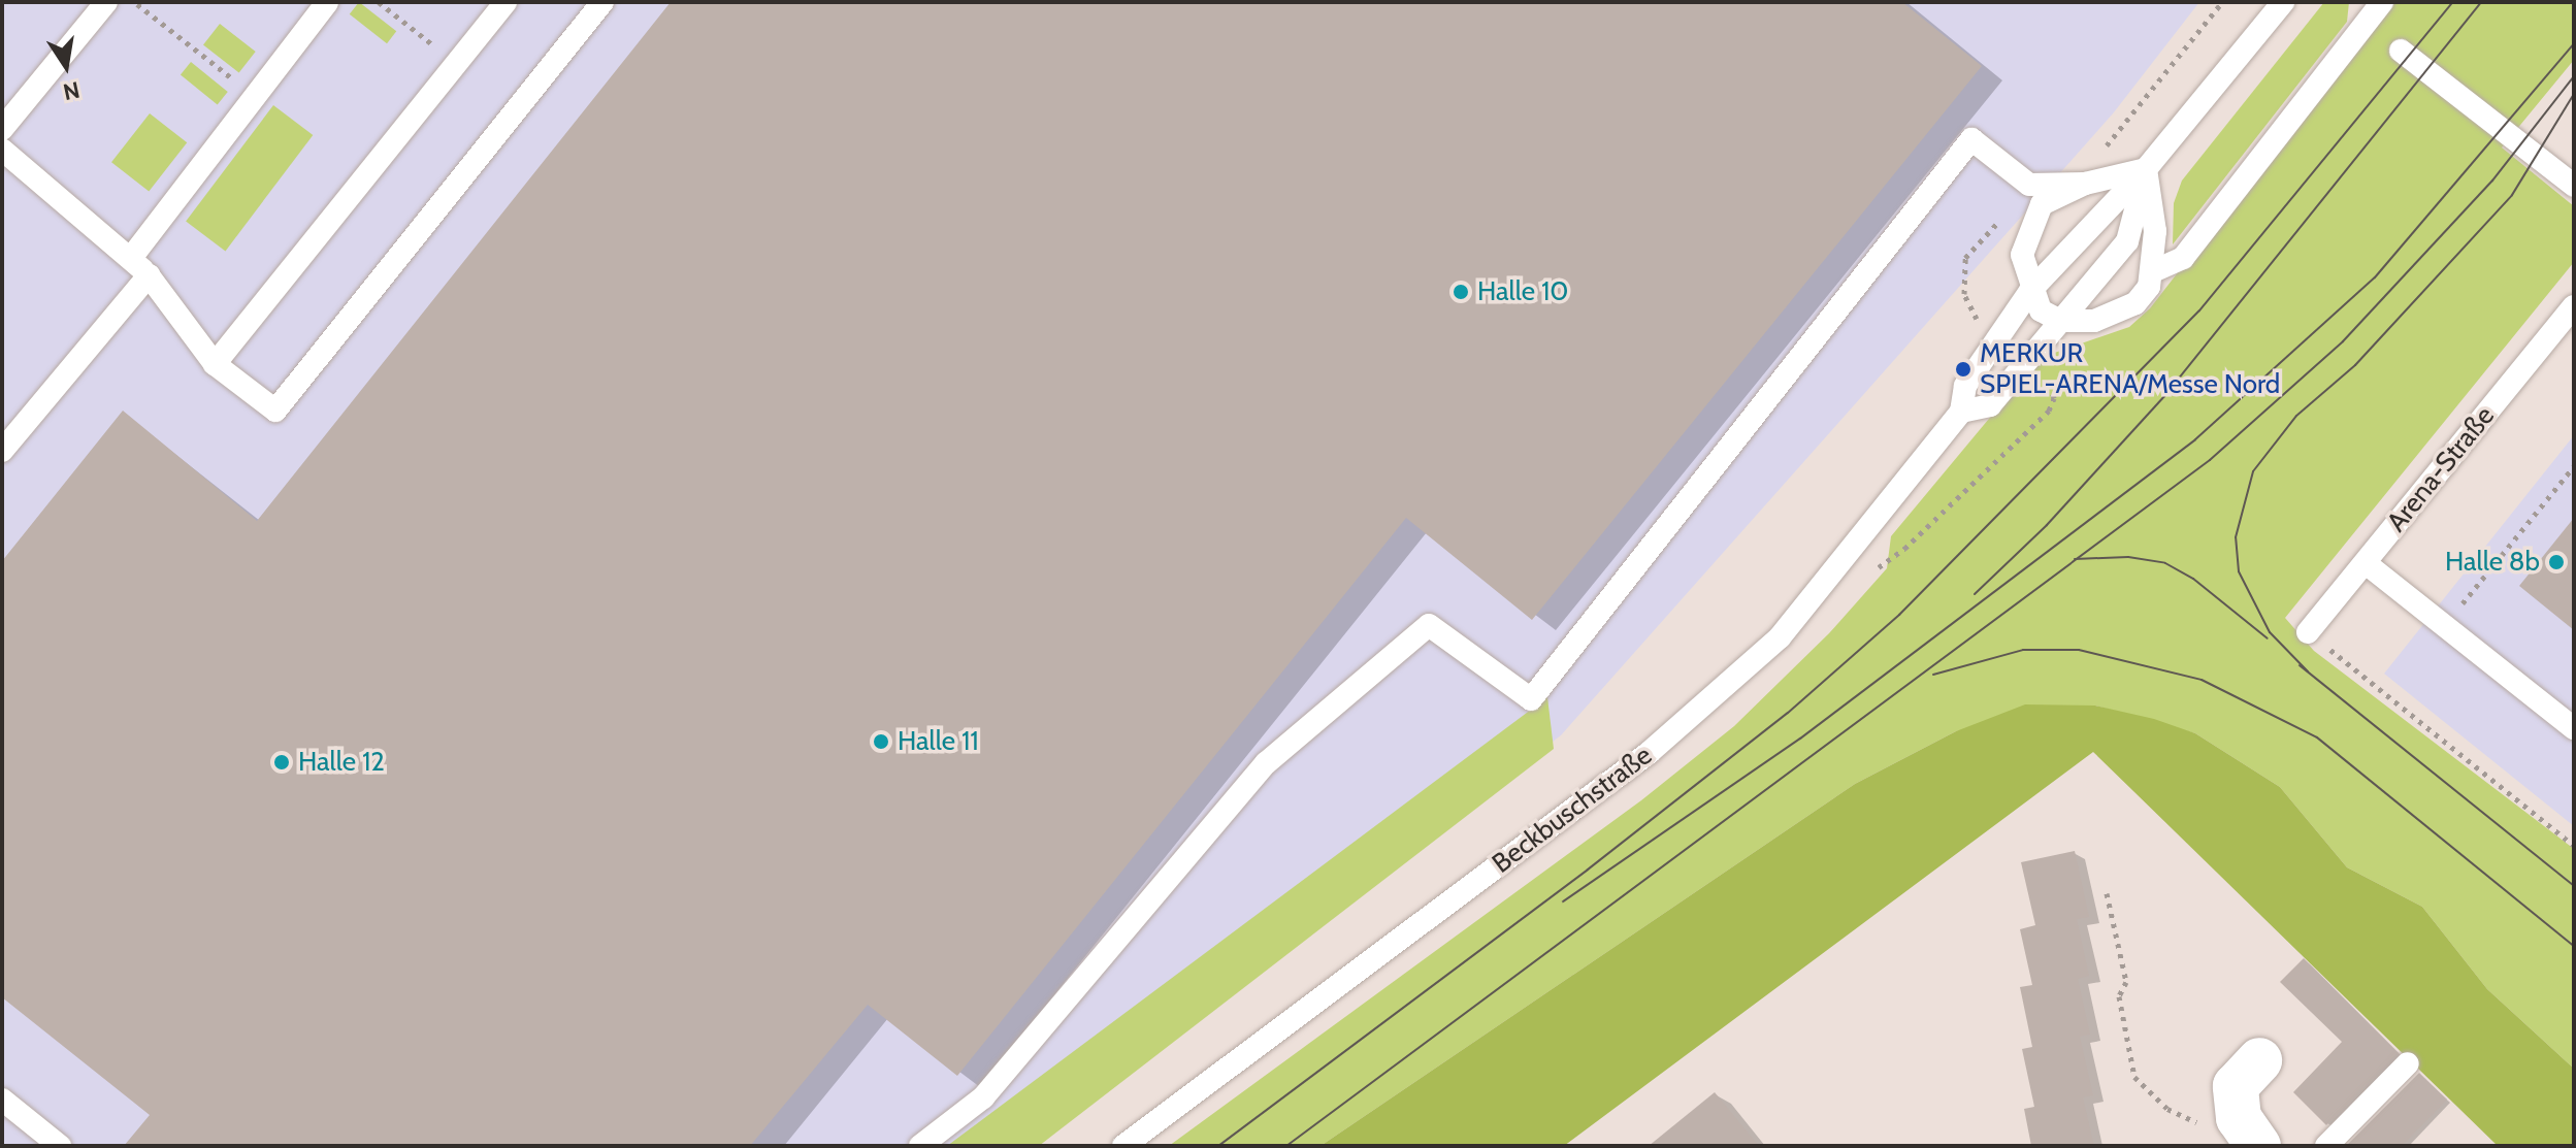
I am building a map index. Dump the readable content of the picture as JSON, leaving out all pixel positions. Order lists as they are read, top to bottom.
{
  "streets": {
    "lane": ["Arena-Straße", "Beckbuschstraße"]
  },
  "places": [
    "Halle 10",
    "MERKUR SPIEL-ARENA/Messe Nord",
    "Halle 8b",
    "Halle 11",
    "Halle 12"
  ],
  "north": "bottom"
}
